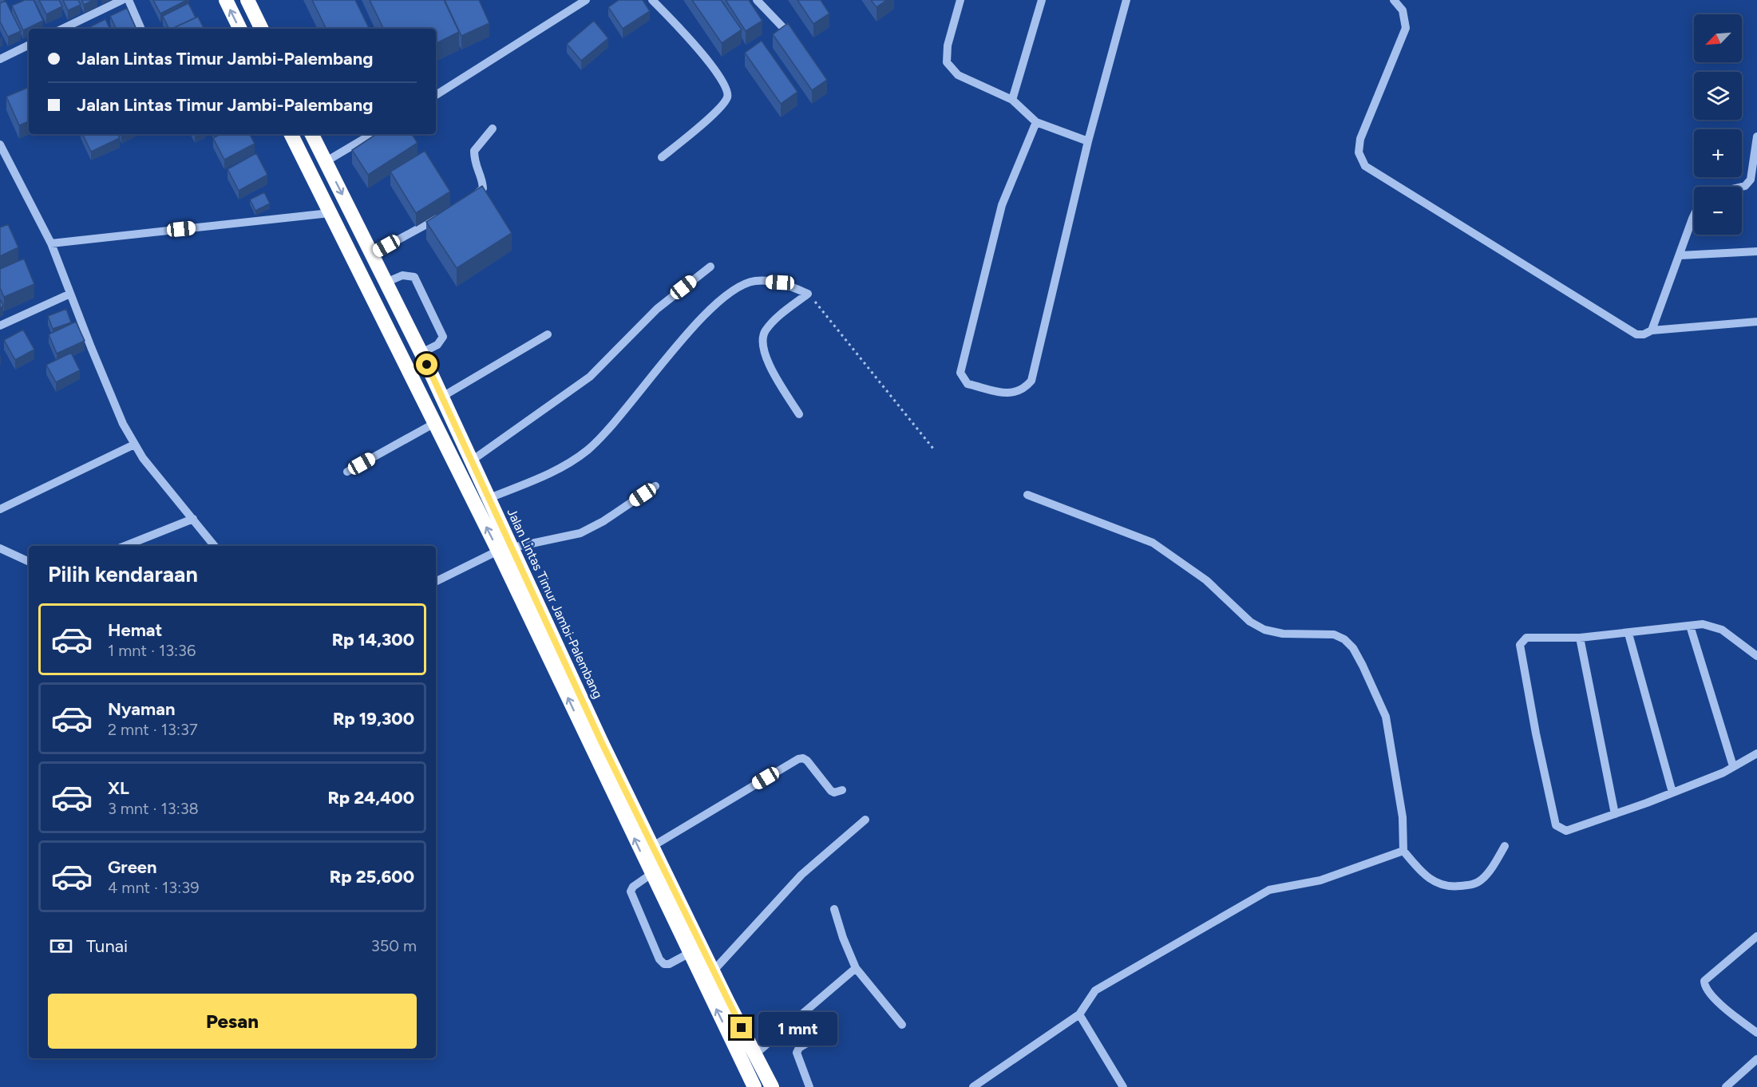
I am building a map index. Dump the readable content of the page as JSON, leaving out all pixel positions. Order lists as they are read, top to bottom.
{
  "streets": {
    "highway": ["Jalan Lintas Timur Jambi-Palembang"]
  },
  "north": "bottom left",
  "page": {
    "map_buttons": ["+", "−"],
    "banner": ["Jalan Lintas Timur Jambi-Palembang", "Jalan Lintas Timur Jambi-Palembang"],
    "heading": "Pilih kendaraan",
    "list": [
      {
        "name": "Hemat",
        "note": "1 mnt · 13:36",
        "value": "Rp 14,300"
      },
      {
        "name": "Nyaman",
        "note": "2 mnt · 13:37",
        "value": "Rp 19,300"
      },
      {
        "name": "XL",
        "note": "3 mnt · 13:38",
        "value": "Rp 24,400"
      },
      {
        "name": "Green",
        "note": "4 mnt · 13:39",
        "value": "Rp 25,600"
      }
    ],
    "pay": ["Tunai", "350 m"],
    "buttons": "Pesan",
    "bubble": "1 mnt"
  }
}
